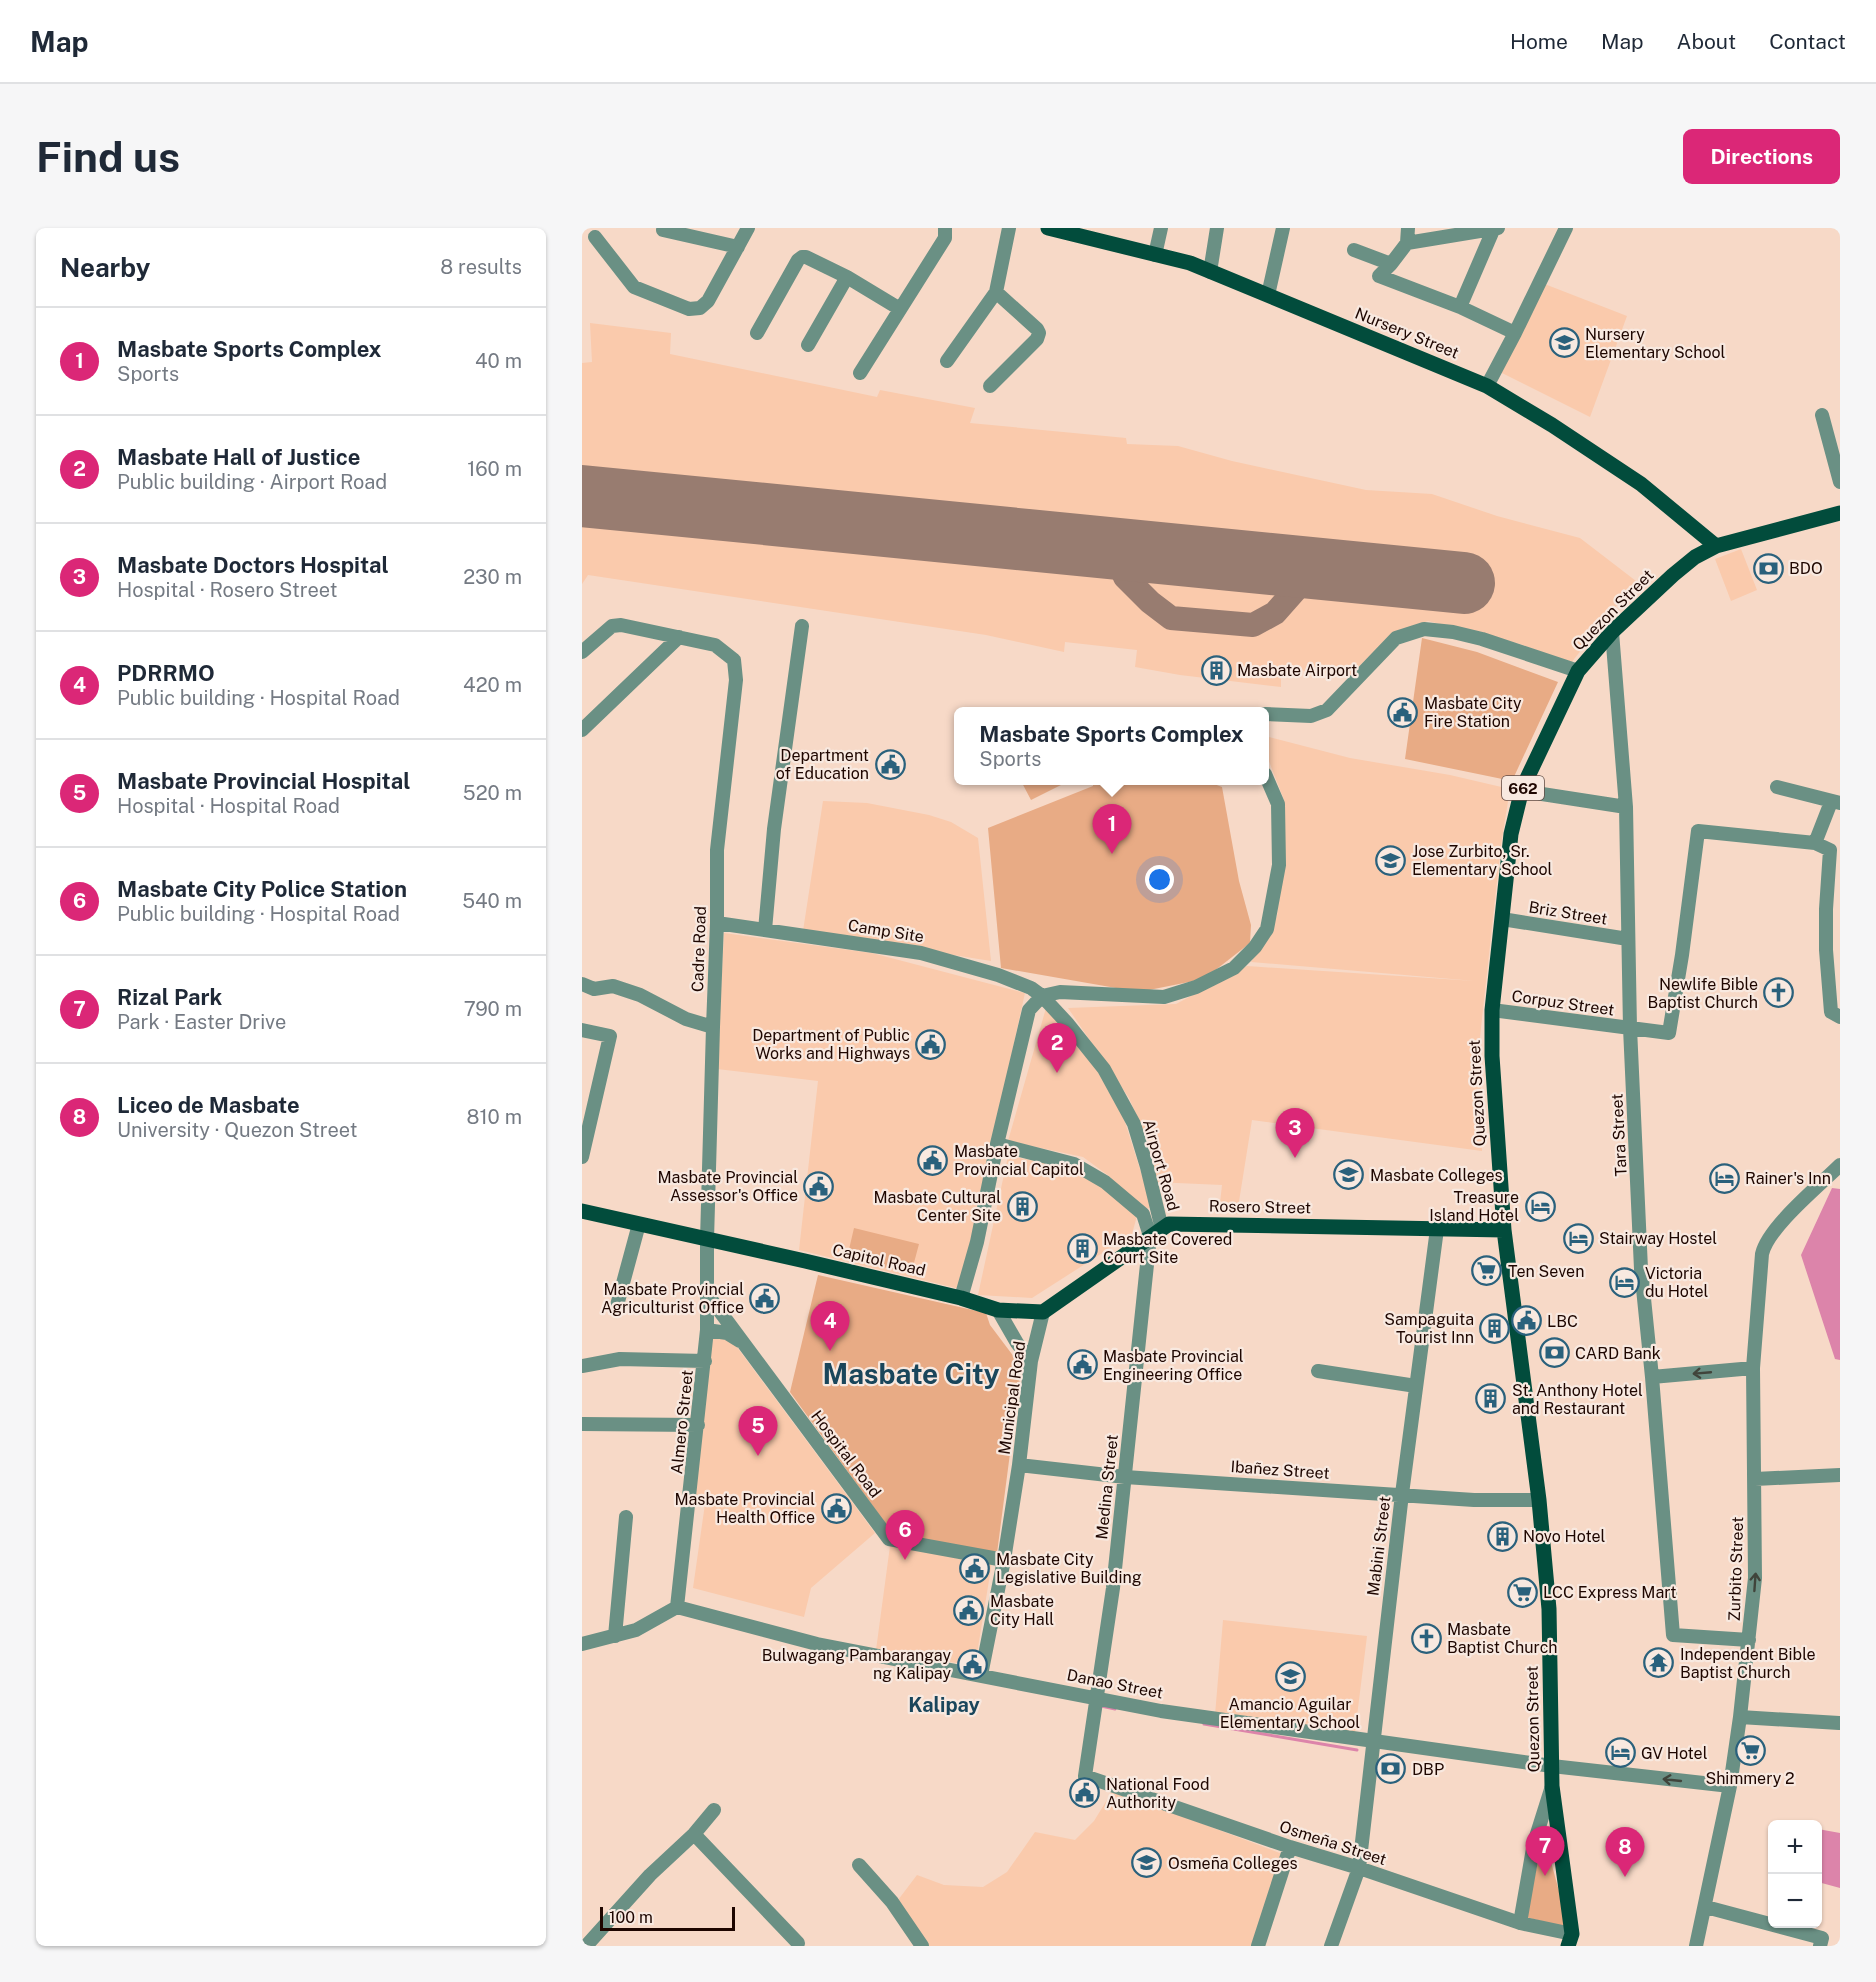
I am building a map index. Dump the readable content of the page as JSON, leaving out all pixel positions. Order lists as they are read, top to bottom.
{
  "streets": {
    "main road": [
      "Nursery Street",
      "Quezon Street",
      "662",
      "Rosero Street",
      "Capitol Road"
    ],
    "street": [
      "Briz Street",
      "Camp Site",
      "Cadre Road",
      "Corpuz Street",
      "Tara Street",
      "Airport Road",
      "Municipal Road",
      "Almero Street",
      "Hospital Road",
      "Ibañez Street",
      "Medina Street",
      "Mabini Street",
      "Zurbito Street",
      "Danao Street",
      "Osmeña Street"
    ]
  },
  "crossings": [
    ["Nursery Street", "Quezon Street"],
    ["Quezon Street", "Briz Street"],
    ["Quezon Street", "Corpuz Street"],
    ["Quezon Street", "Tara Street"],
    ["Quezon Street", "Rosero Street"],
    ["Quezon Street", "Ibañez Street"],
    ["Quezon Street", "Danao Street"],
    ["Quezon Street", "Osmeña Street"],
    ["Briz Street", "Tara Street"],
    ["Camp Site", "Cadre Road"],
    ["Camp Site", "Airport Road"],
    ["Cadre Road", "Capitol Road"],
    ["Cadre Road", "Almero Street"],
    ["Corpuz Street", "Tara Street"],
    ["Tara Street", "Zurbito Street"],
    ["Airport Road", "Rosero Street"],
    ["Airport Road", "Medina Street"],
    ["Rosero Street", "Capitol Road"],
    ["Rosero Street", "Municipal Road"],
    ["Rosero Street", "Medina Street"],
    ["Rosero Street", "Mabini Street"],
    ["Capitol Road", "Municipal Road"],
    ["Capitol Road", "Almero Street"],
    ["Municipal Road", "Hospital Road"],
    ["Municipal Road", "Ibañez Street"],
    ["Municipal Road", "Danao Street"],
    ["Almero Street", "Hospital Road"],
    ["Almero Street", "Danao Street"],
    ["Ibañez Street", "Medina Street"],
    ["Ibañez Street", "Mabini Street"],
    ["Medina Street", "Danao Street"],
    ["Medina Street", "Osmeña Street"],
    ["Mabini Street", "Danao Street"],
    ["Mabini Street", "Osmeña Street"],
    ["Zurbito Street", "Danao Street"]
  ],
  "districts": ["Masbate City", "Kalipay"],
  "places": {
    "school or university": [
      "Nursery Elementary School",
      "Jose Zurbito, Sr. Elementary School",
      "Masbate Colleges",
      "Amancio Aguilar Elementary School",
      "Osmeña Colleges"
    ],
    "bank": ["BDO", "CARD Bank", "DBP"],
    "building": [
      "Masbate Airport",
      "Masbate Cultural Center Site",
      "Masbate Covered Court Site",
      "Sampaguita Tourist Inn",
      "St. Anthony Hotel and Restaurant",
      "Novo Hotel"
    ],
    "public building": [
      "Masbate City Fire Station",
      "Department of Education",
      "Department of Public Works and Highways",
      "Masbate Provincial Capitol",
      "Masbate Provincial Assessor's Office",
      "Masbate Provincial Agriculturist Office",
      "LBC",
      "Masbate Provincial Engineering Office",
      "Masbate Provincial Health Office",
      "Masbate City Legislative Building",
      "Masbate City Hall",
      "Bulwagang Pambarangay ng Kalipay",
      "National Food Authority"
    ],
    "church": ["Newlife Bible Baptist Church", "Masbate Baptist Church"],
    "hotel": [
      "Rainer's Inn",
      "Treasure Island Hotel",
      "Stairway Hostel",
      "Victoria du Hotel",
      "GV Hotel"
    ],
    "supermarket": ["Ten Seven", "LCC Express Mart", "Shimmery 2"],
    "temple": ["Independent Bible Baptist Church"]
  },
  "scale_bar": "100 m",
  "page": {
    "header": "Map",
    "nav": [
      "Home",
      "Map",
      "About",
      "Contact"
    ],
    "buttons": "Directions",
    "title": "Find us",
    "heading": ["Nearby", "8 results"],
    "list": [
      {
        "mark": "1",
        "name": "Masbate Sports Complex",
        "note": "Sports",
        "value": "40 m"
      },
      {
        "mark": "2",
        "name": "Masbate Hall of Justice",
        "note": "Public building · Airport Road",
        "value": "160 m"
      },
      {
        "mark": "3",
        "name": "Masbate Doctors Hospital",
        "note": "Hospital · Rosero Street",
        "value": "230 m"
      },
      {
        "mark": "4",
        "name": "PDRRMO",
        "note": "Public building · Hospital Road",
        "value": "420 m"
      },
      {
        "mark": "5",
        "name": "Masbate Provincial Hospital",
        "note": "Hospital · Hospital Road",
        "value": "520 m"
      },
      {
        "mark": "6",
        "name": "Masbate City Police Station",
        "note": "Public building · Hospital Road",
        "value": "540 m"
      },
      {
        "mark": "7",
        "name": "Rizal Park",
        "note": "Park · Easter Drive",
        "value": "790 m"
      },
      {
        "mark": "8",
        "name": "Liceo de Masbate",
        "note": "University · Quezon Street",
        "value": "810 m"
      }
    ],
    "popup": ["Masbate Sports Complex", "Sports"],
    "pins": [
      "1",
      "2",
      "3",
      "4",
      "5",
      "6",
      "7",
      "8"
    ],
    "map_buttons": ["+", "−"],
    "scale": "100 m"
  }
}
